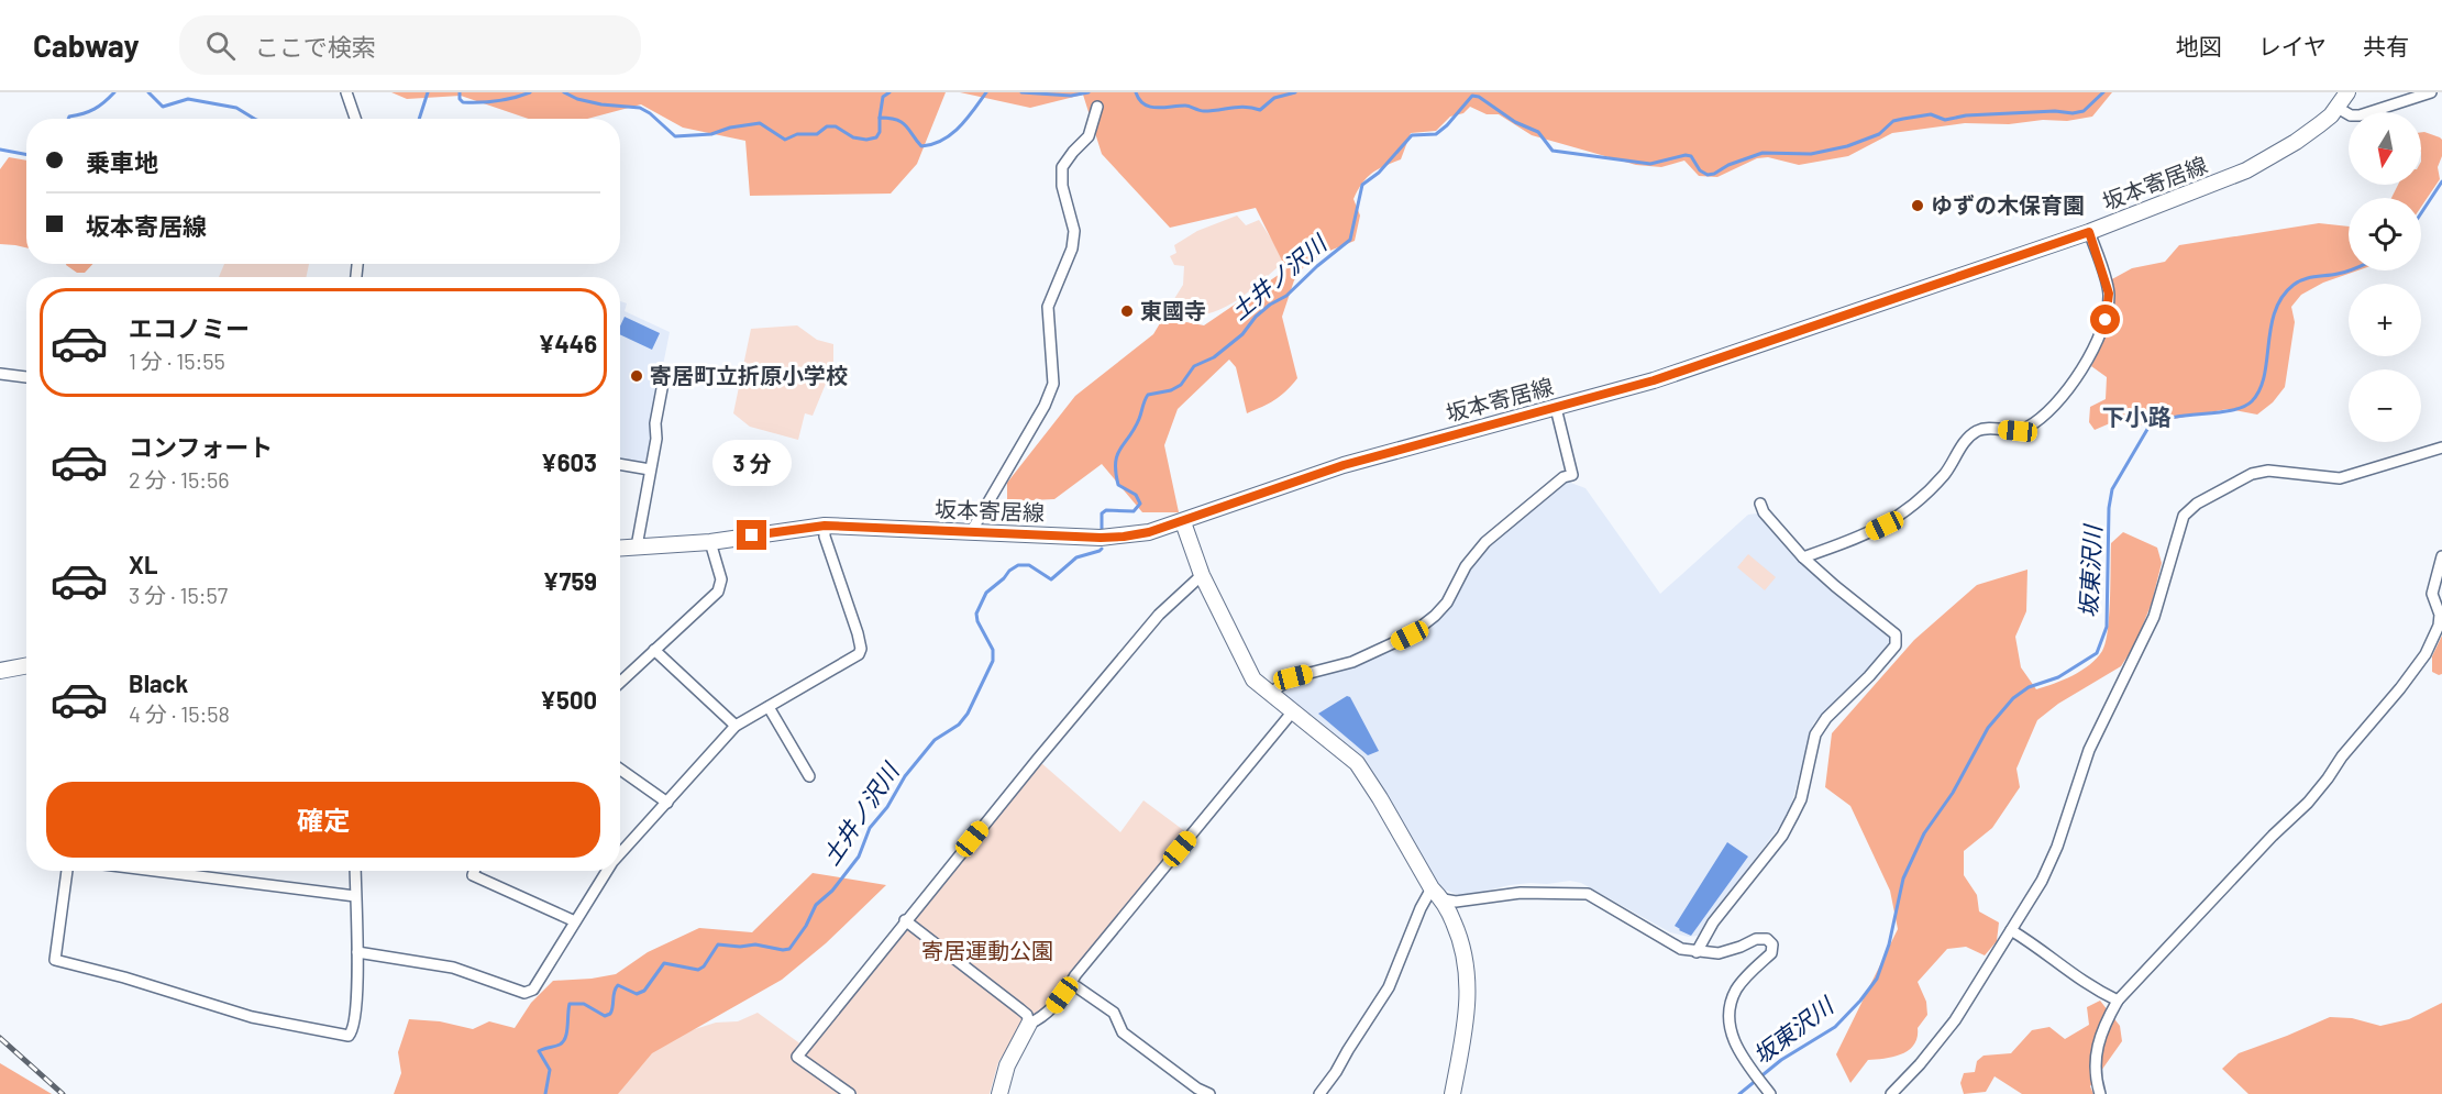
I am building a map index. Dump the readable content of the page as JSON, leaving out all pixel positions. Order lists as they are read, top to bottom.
{
  "streets": {
    "main road": ["坂本寄居線"]
  },
  "districts": ["下小路"],
  "water": ["土井ノ沢川", "坂東沢川"],
  "parks": ["寄居運動公園"],
  "places": ["ゆずの木保育園", "東國寺", "寄居町立折原小学校"],
  "north": "bottom",
  "page": {
    "header": "Cabway",
    "search": "ここで検索",
    "nav": ["地図", "レイヤ", "共有"],
    "map_buttons": ["+", "−"],
    "banner": ["乗車地", "坂本寄居線"],
    "list": [
      {
        "name": "エコノミー",
        "note": "1 分 · 15:55",
        "value": "¥446"
      },
      {
        "name": "コンフォート",
        "note": "2 分 · 15:56",
        "value": "¥603"
      },
      {
        "name": "XL",
        "note": "3 分 · 15:57",
        "value": "¥759"
      },
      {
        "name": "Black",
        "note": "4 分 · 15:58",
        "value": "¥500"
      }
    ],
    "bubble": "3 分",
    "buttons": "確定"
  }
}
